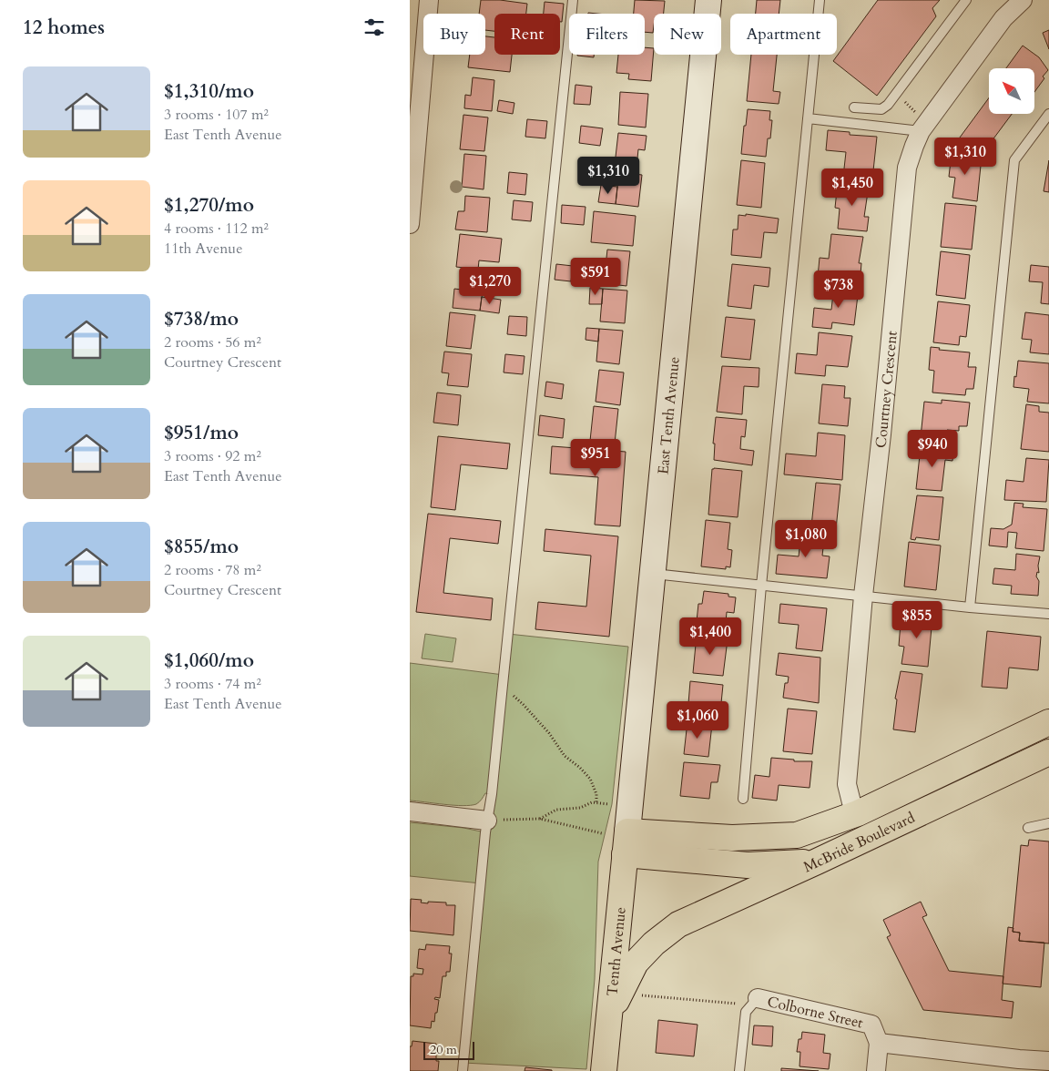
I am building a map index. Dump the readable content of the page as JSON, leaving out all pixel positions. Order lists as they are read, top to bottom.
{
  "streets": {
    "main road": ["East Tenth Avenue", "McBride Boulevard", "Tenth Avenue"],
    "street": ["Courtney Crescent", "Colborne Street"]
  },
  "crossings": [
    ["Courtney Crescent", "McBride Boulevard"],
    ["East Tenth Avenue", "McBride Boulevard"],
    ["East Tenth Avenue", "Tenth Avenue"],
    ["McBride Boulevard", "Tenth Avenue"]
  ],
  "scale_bar": "20 m",
  "north": "top left",
  "page": {
    "heading": "12 homes",
    "chip": [
      "Buy",
      "Rent",
      "Filters",
      "New",
      "Apartment"
    ],
    "list": [
      {
        "name": "$1,310/mo",
        "note": "3 rooms · 107 m² · East Tenth Avenue"
      },
      {
        "name": "$1,270/mo",
        "note": "4 rooms · 112 m² · 11th Avenue"
      },
      {
        "name": "$738/mo",
        "note": "2 rooms · 56 m² · Courtney Crescent"
      },
      {
        "name": "$951/mo",
        "note": "3 rooms · 92 m² · East Tenth Avenue"
      },
      {
        "name": "$855/mo",
        "note": "2 rooms · 78 m² · Courtney Crescent"
      },
      {
        "name": "$1,060/mo",
        "note": "3 rooms · 74 m² · East Tenth Avenue"
      }
    ],
    "price": [
      "$1,310",
      "$1,310",
      "$1,450",
      "$591",
      "$1,270",
      "$738",
      "$940",
      "$951",
      "$1,080",
      "$855",
      "$1,400",
      "$1,060"
    ],
    "scale": "20 m"
  }
}
